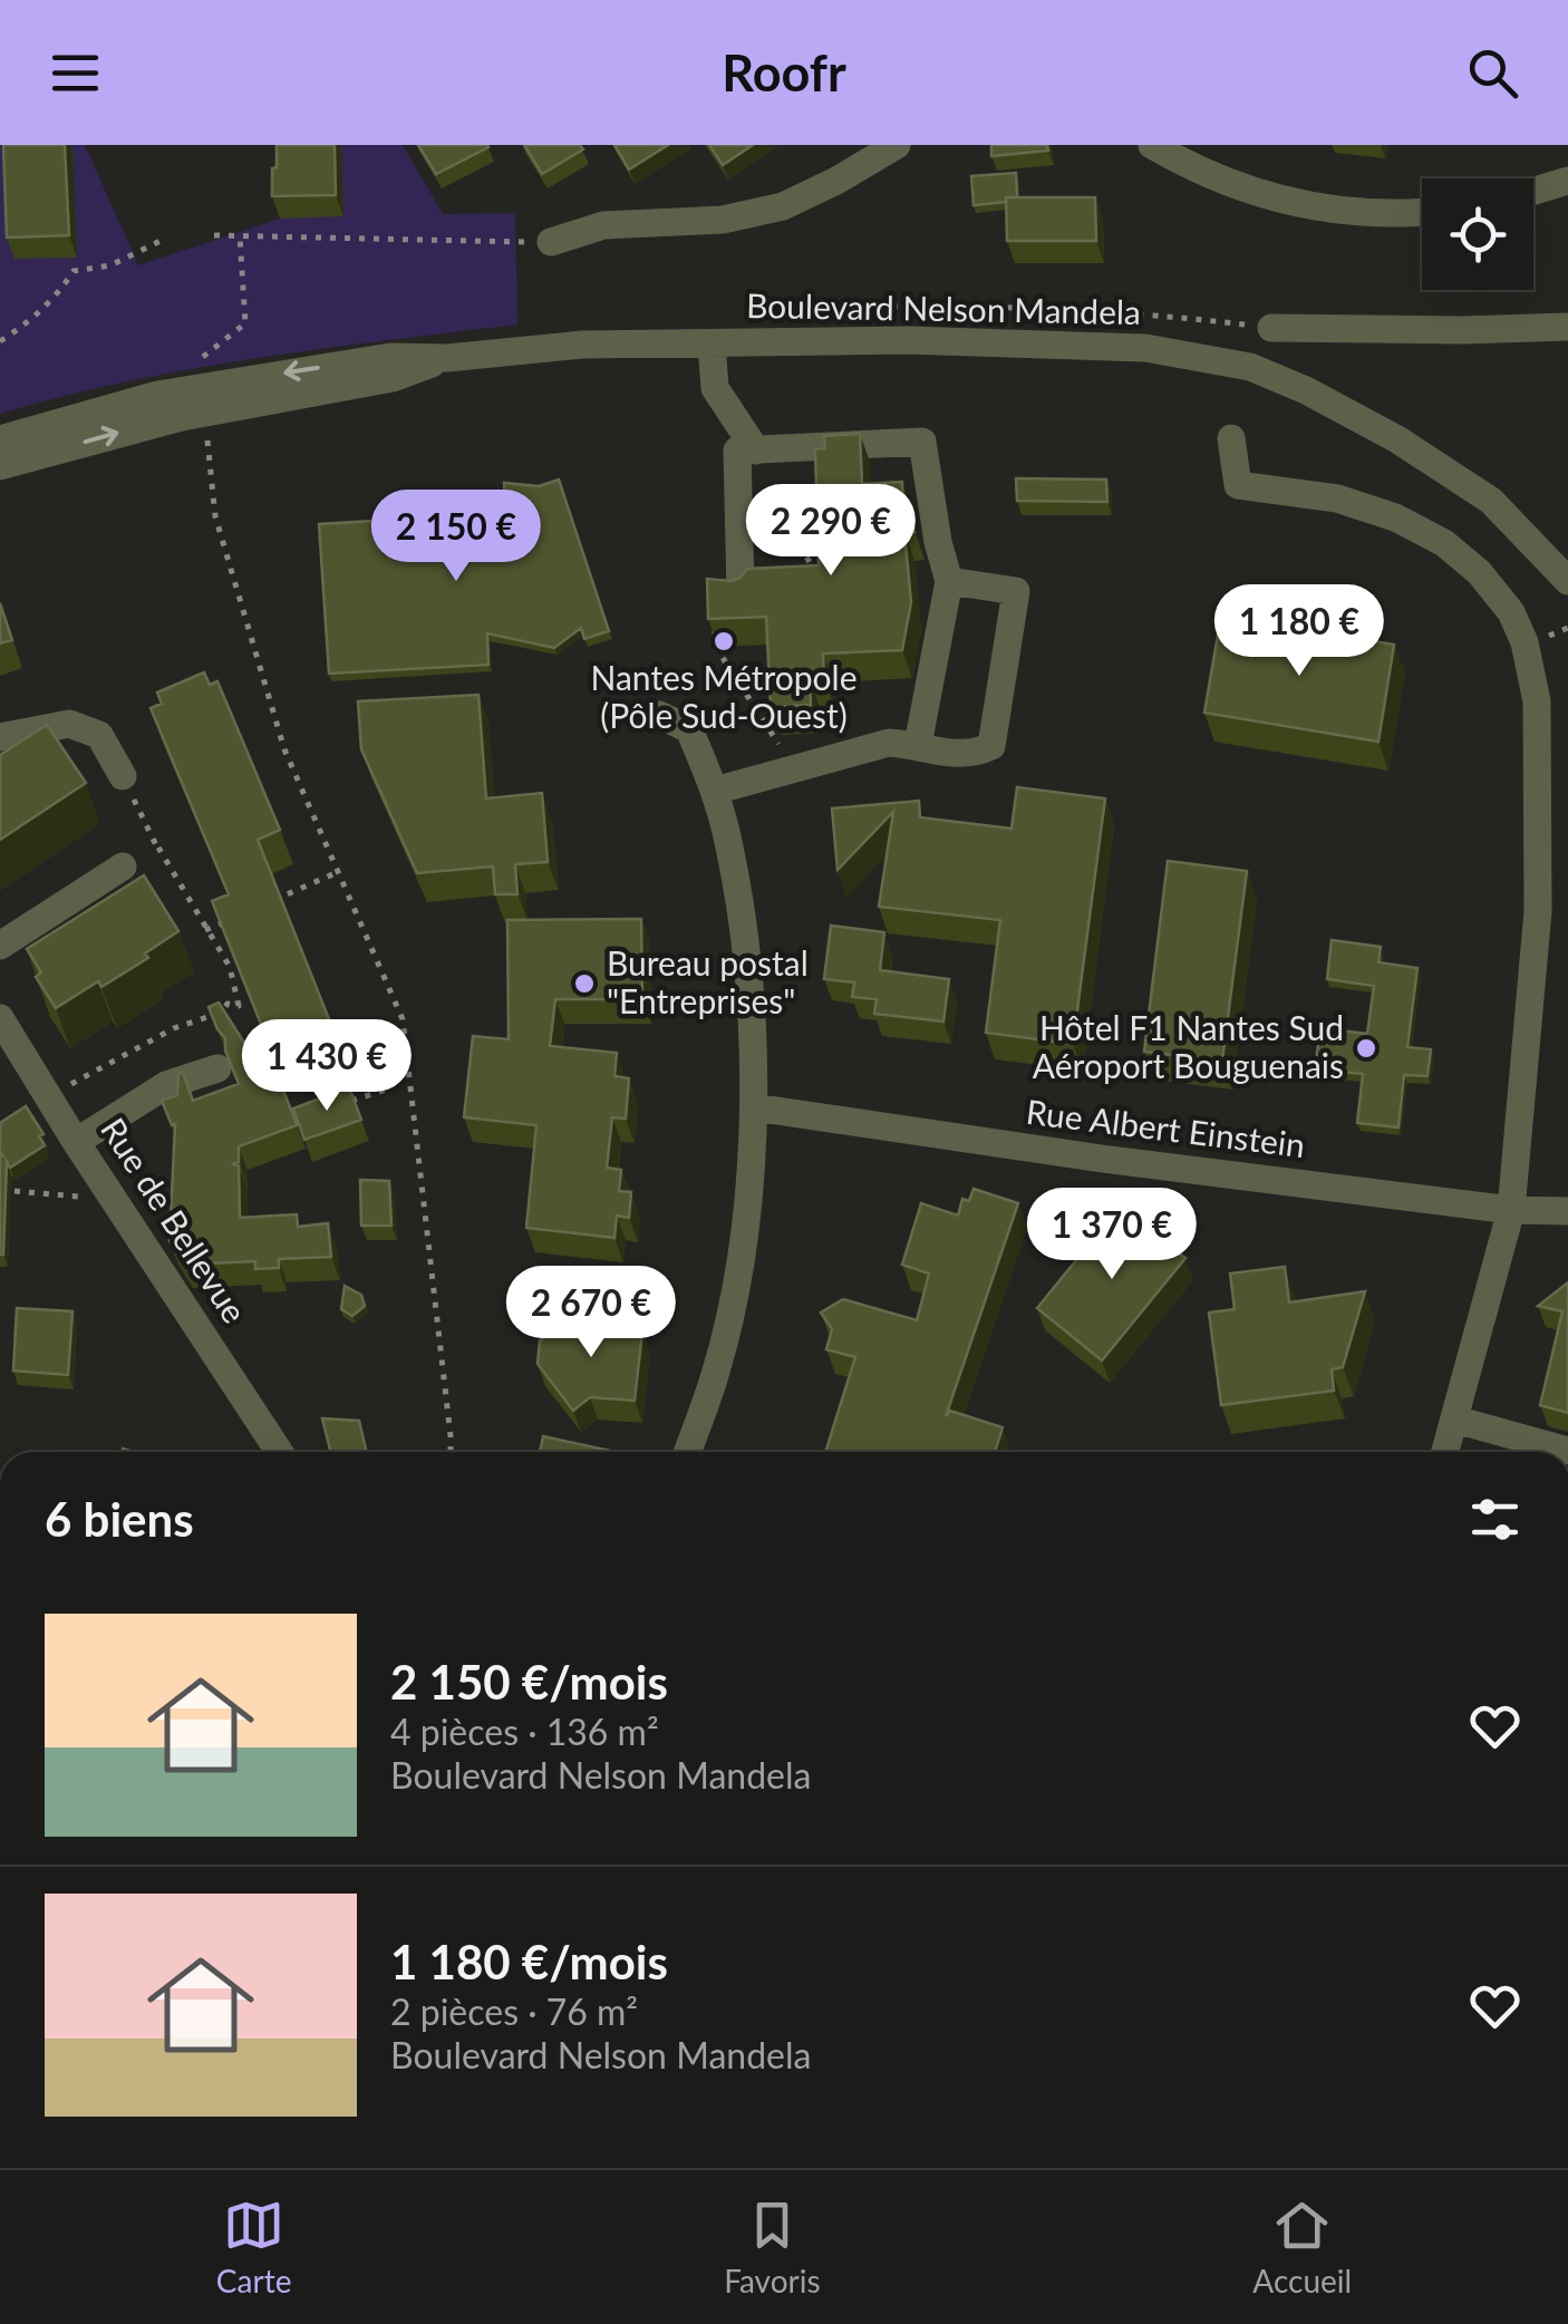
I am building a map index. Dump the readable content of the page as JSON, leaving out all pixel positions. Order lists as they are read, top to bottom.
{
  "streets": {
    "street": ["Boulevard Nelson Mandela", "Rue Albert Einstein", "Rue de Bellevue"]
  },
  "places": ["Nantes Métropole (Pôle Sud-Ouest)", "Bureau postal \"Entreprises\"", "Hôtel F1 Nantes Sud Aéroport Bouguenais"],
  "page": {
    "header": "Roofr",
    "price": [
      "2 290 €",
      "2 150 €",
      "1 180 €",
      "1 430 €",
      "1 370 €",
      "2 670 €"
    ],
    "heading": "6 biens",
    "list": [
      {
        "name": "2 150 €/mois",
        "note": "4 pièces · 136 m² · Boulevard Nelson Mandela"
      },
      {
        "name": "1 180 €/mois",
        "note": "2 pièces · 76 m² · Boulevard Nelson Mandela"
      }
    ],
    "tabs": ["Carte", "Favoris", "Accueil"]
  }
}
